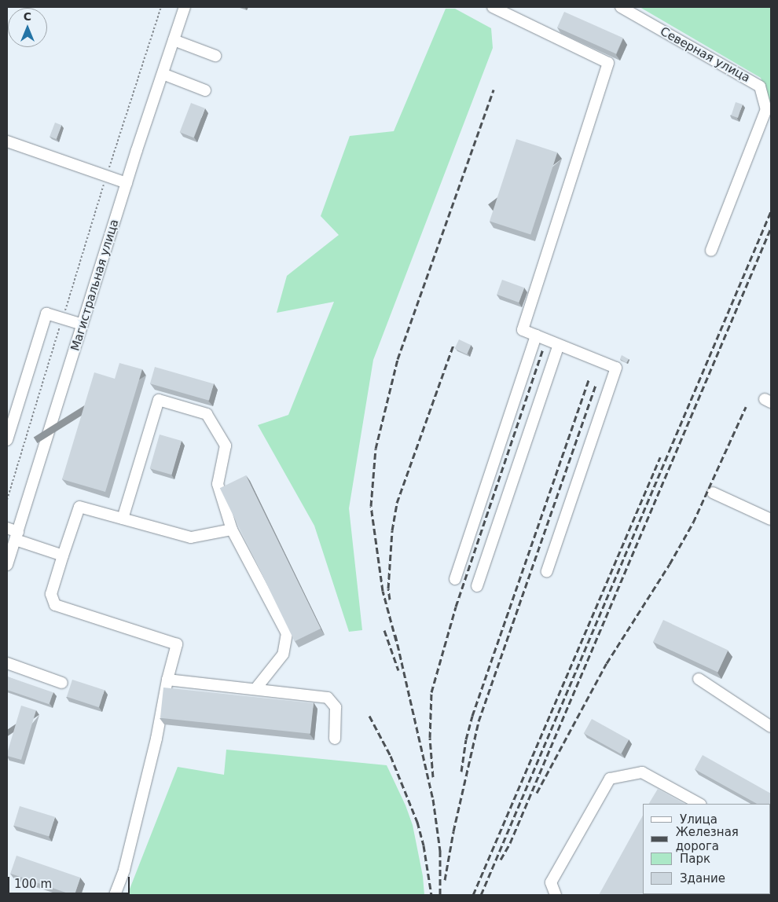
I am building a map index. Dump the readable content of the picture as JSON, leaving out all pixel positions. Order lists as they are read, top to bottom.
{
  "streets": {
    "street": ["Северная улица", "Магистральная улица"]
  },
  "legend": [
    "Улица",
    "Железная дорога",
    "Парк",
    "Здание"
  ],
  "scale_bar": "100 m",
  "north": "top"
}
